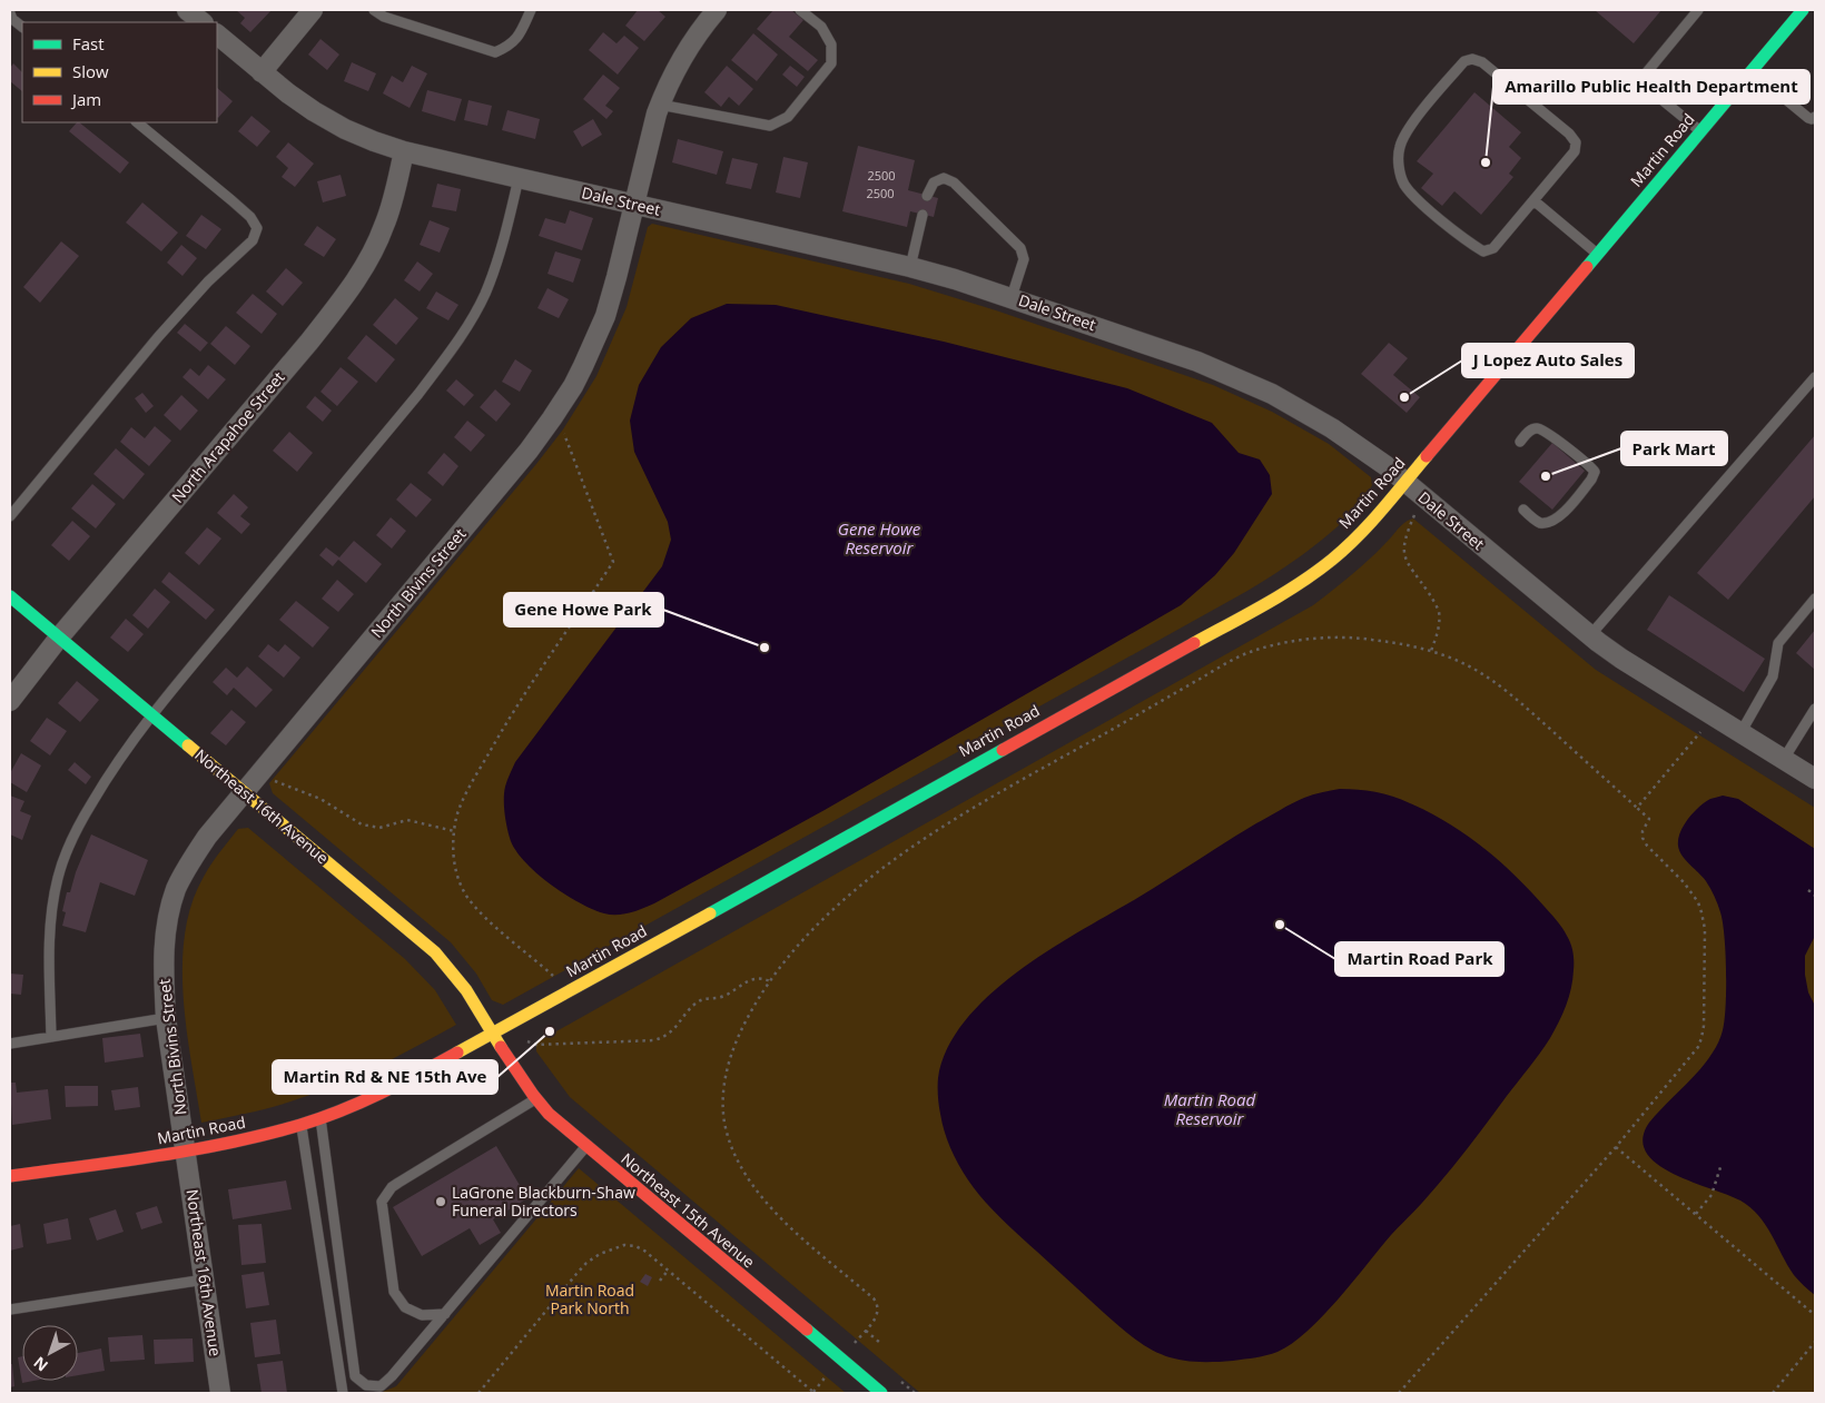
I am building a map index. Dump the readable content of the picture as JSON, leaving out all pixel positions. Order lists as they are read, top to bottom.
{
  "streets": {
    "street": [
      "Martin Road",
      "Dale Street",
      "North Arapahoe Street",
      "North Bivins Street",
      "Northeast 16th Avenue",
      "Northeast 15th Avenue"
    ]
  },
  "crossings": [
    ["Martin Road", "Dale Street"],
    ["Martin Road", "North Bivins Street"],
    ["Martin Road", "Northeast 16th Avenue"],
    ["Martin Road", "Northeast 15th Avenue"],
    ["Dale Street", "North Arapahoe Street"],
    ["Dale Street", "North Bivins Street"],
    ["North Arapahoe Street", "Northeast 16th Avenue"],
    ["North Bivins Street", "Northeast 16th Avenue"],
    ["Northeast 16th Avenue", "Northeast 15th Avenue"]
  ],
  "water": ["Gene Howe Reservoir", "Martin Road Reservoir"],
  "parks": ["Martin Road Park North"],
  "places": [
    "Amarillo Public Health Department",
    "J Lopez Auto Sales",
    "Park Mart",
    "Gene Howe Park",
    "Martin Road Park",
    "Martin Rd & NE 15th Ave",
    "LaGrone Blackburn-Shaw Funeral Directors"
  ],
  "house_numbers": ["2500", "2500"],
  "legend": ["Fast", "Slow", "Jam"],
  "north": "bottom left"
}
